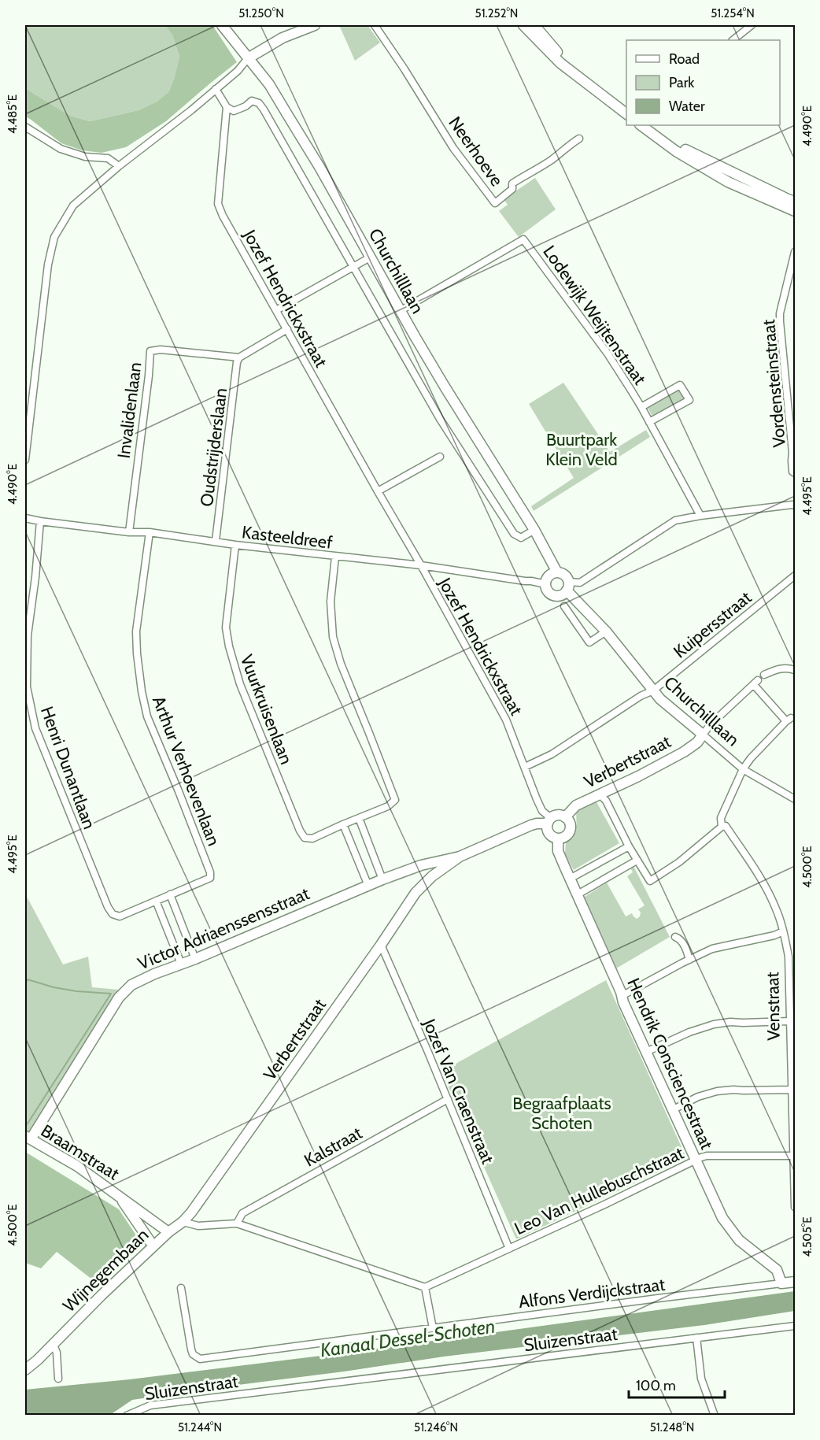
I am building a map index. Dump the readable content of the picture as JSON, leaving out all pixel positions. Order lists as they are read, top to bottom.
{
  "streets": {
    "street": [
      "Neerhoeve",
      "Churchilllaan",
      "Jozef Hendrickxstraat",
      "Lodewijk Weijtenstraat",
      "Vordensteinstraat",
      "Invalidenlaan",
      "Oudstrijderslaan",
      "Kasteeldreef",
      "Kuipersstraat",
      "Vuurkruisenlaan",
      "Verbertstraat",
      "Henri Dunantlaan",
      "Arthur Verhoevenlaan",
      "Victor Adriaenssensstraat",
      "Venstraat",
      "Hendrik Consciencestraat",
      "Jozef Van Craenstraat",
      "Kalstraat",
      "Braamstraat",
      "Leo Van Hullebuschstraat",
      "Wijnegembaan",
      "Alfons Verdijckstraat",
      "Sluizenstraat"
    ]
  },
  "crossings": [
    ["Churchilllaan", "Jozef Hendrickxstraat"],
    ["Churchilllaan", "Lodewijk Weijtenstraat"],
    ["Churchilllaan", "Kasteeldreef"],
    ["Churchilllaan", "Kuipersstraat"],
    ["Churchilllaan", "Verbertstraat"],
    ["Jozef Hendrickxstraat", "Kasteeldreef"],
    ["Jozef Hendrickxstraat", "Kuipersstraat"],
    ["Jozef Hendrickxstraat", "Verbertstraat"],
    ["Jozef Hendrickxstraat", "Hendrik Consciencestraat"],
    ["Invalidenlaan", "Oudstrijderslaan"],
    ["Invalidenlaan", "Kasteeldreef"],
    ["Oudstrijderslaan", "Kasteeldreef"],
    ["Kasteeldreef", "Vuurkruisenlaan"],
    ["Kasteeldreef", "Henri Dunantlaan"],
    ["Kasteeldreef", "Arthur Verhoevenlaan"],
    ["Verbertstraat", "Victor Adriaenssensstraat"],
    ["Verbertstraat", "Hendrik Consciencestraat"],
    ["Verbertstraat", "Jozef Van Craenstraat"],
    ["Verbertstraat", "Wijnegembaan"],
    ["Henri Dunantlaan", "Arthur Verhoevenlaan"],
    ["Victor Adriaenssensstraat", "Braamstraat"],
    ["Venstraat", "Leo Van Hullebuschstraat"],
    ["Hendrik Consciencestraat", "Leo Van Hullebuschstraat"],
    ["Hendrik Consciencestraat", "Alfons Verdijckstraat"],
    ["Jozef Van Craenstraat", "Kalstraat"],
    ["Jozef Van Craenstraat", "Leo Van Hullebuschstraat"],
    ["Braamstraat", "Wijnegembaan"]
  ],
  "water": ["Kanaal Dessel-Schoten"],
  "parks": ["Buurtpark Klein Veld", "Begraafplaats Schoten"],
  "legend": ["Road", "Park", "Water"],
  "scale_bar": "100 m",
  "coordinates": [
    "51.250°N",
    "51.252°N",
    "51.254°N",
    "4.485°E",
    "4.490°E",
    "4.495°E",
    "4.500°E",
    "4.505°E",
    "51.244°N",
    "51.246°N",
    "51.248°N"
  ]
}
